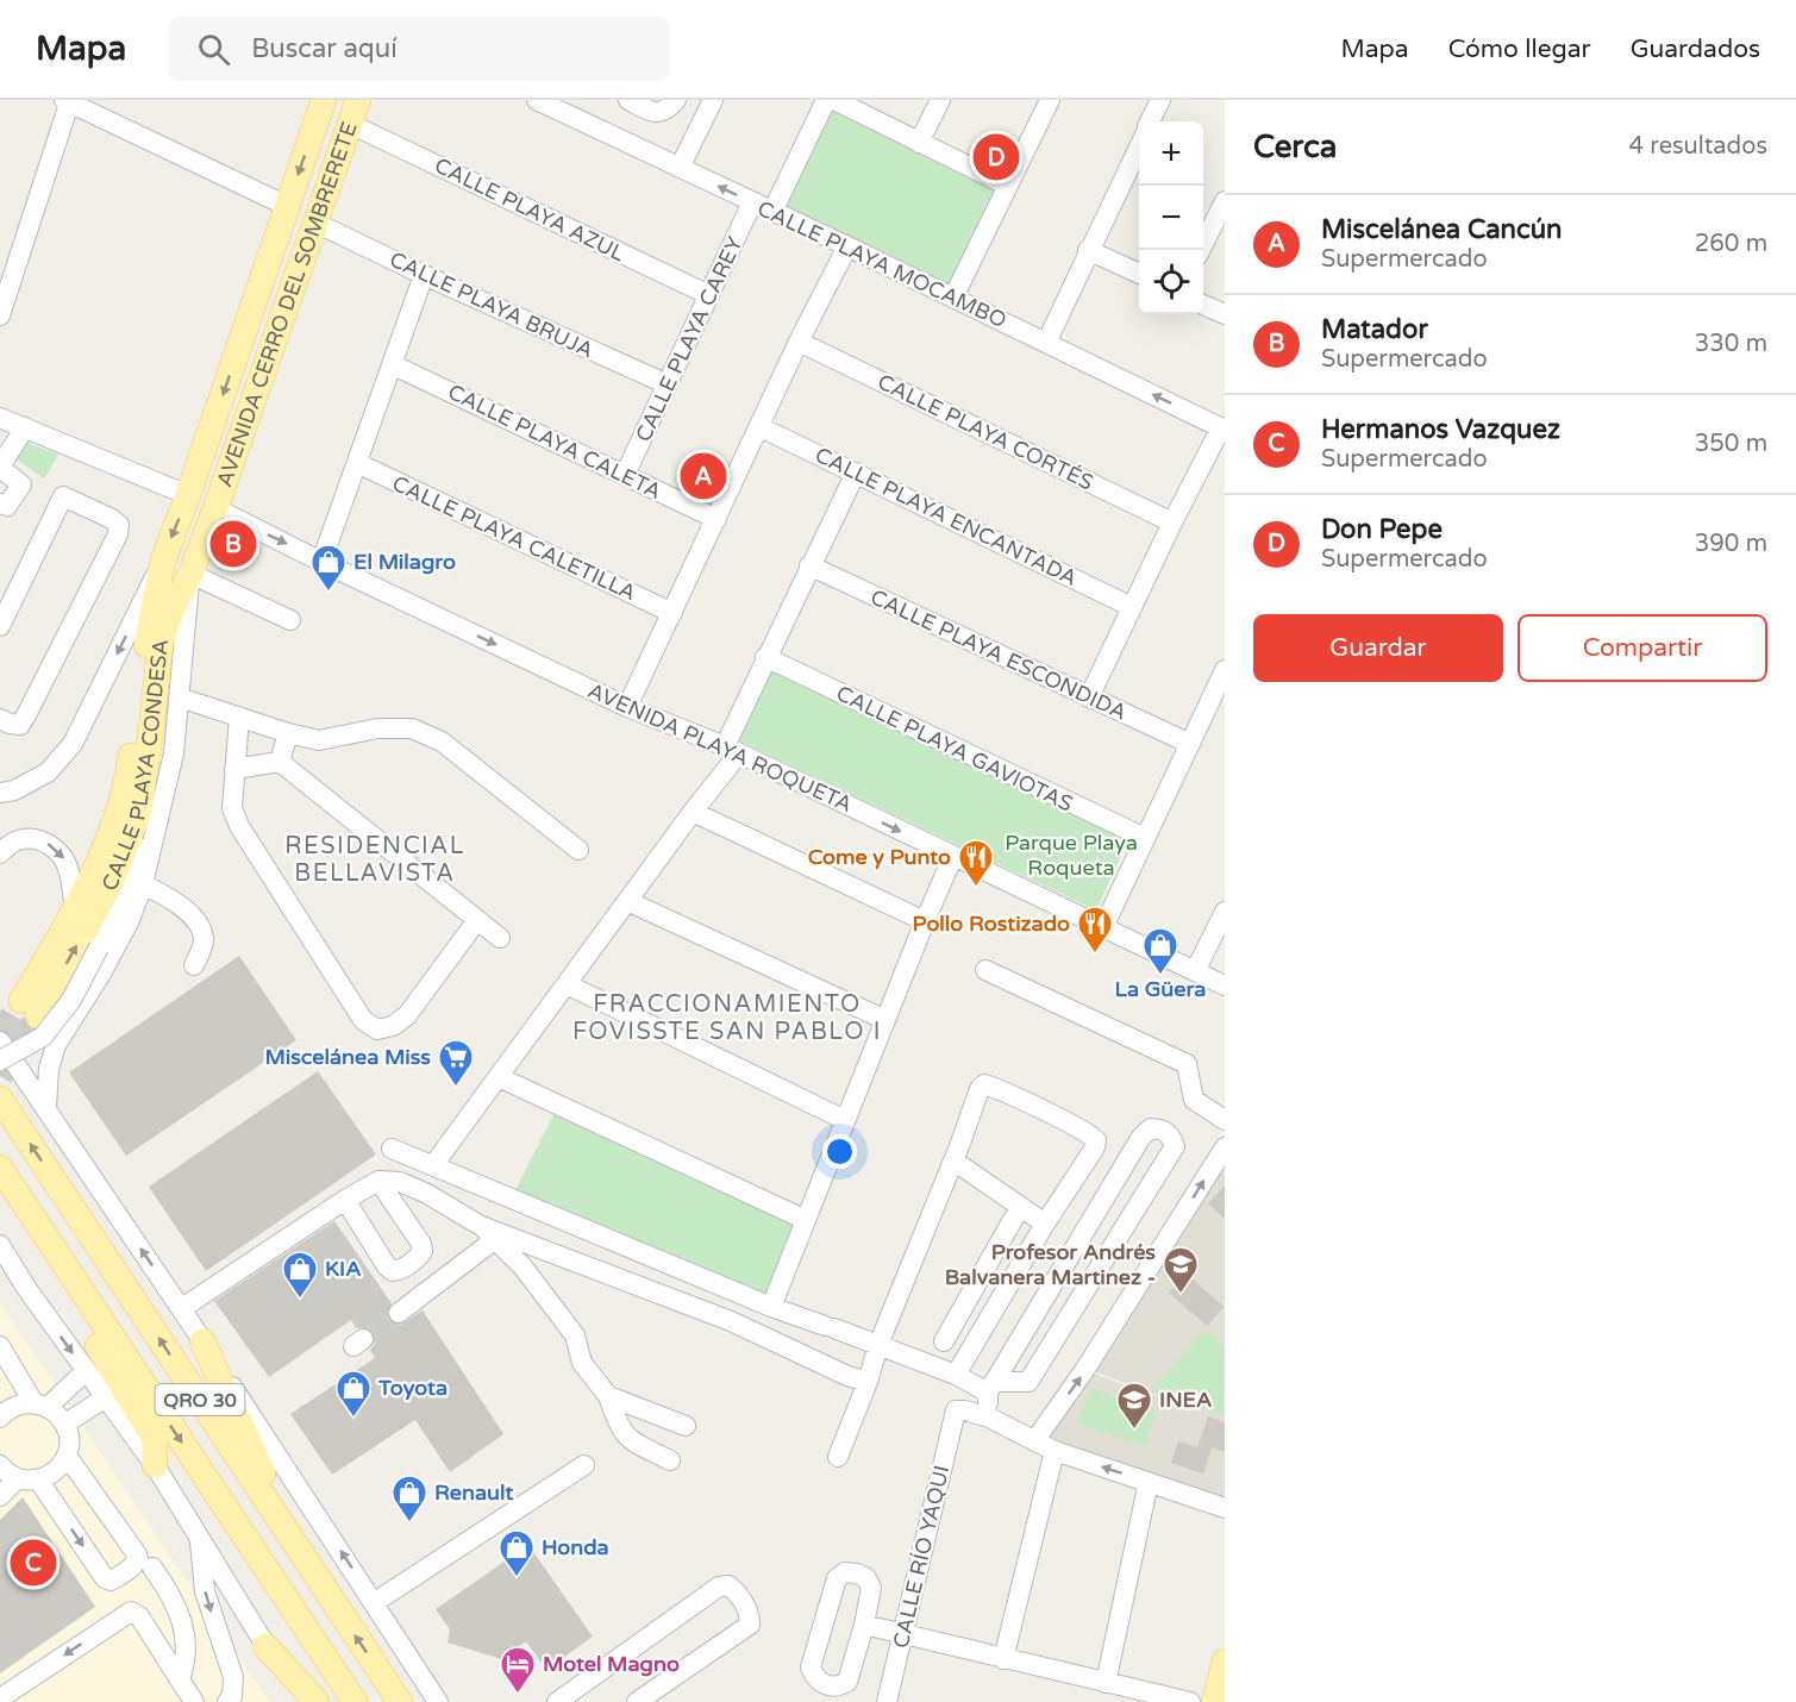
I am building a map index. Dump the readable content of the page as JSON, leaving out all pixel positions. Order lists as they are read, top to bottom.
{
  "streets": {
    "main road": ["AVENIDA CERRO DEL SOMBRERETE", "CALLE PLAYA CONDESA", "QRO 30"],
    "street": [
      "CALLE PLAYA AZUL",
      "CALLE PLAYA MOCAMBO",
      "CALLE PLAYA BRUJA",
      "CALLE PLAYA CAREY",
      "CALLE PLAYA CORTÉS",
      "CALLE PLAYA CALETA",
      "CALLE PLAYA ENCANTADA",
      "CALLE PLAYA CALETILLA",
      "CALLE PLAYA ESCONDIDA",
      "AVENIDA PLAYA ROQUETA",
      "CALLE PLAYA GAVIOTAS",
      "CALLE RÍO YAQUI"
    ]
  },
  "crossings": [
    ["CALLE PLAYA AZUL", "AVENIDA CERRO DEL SOMBRERETE"],
    ["CALLE PLAYA AZUL", "CALLE PLAYA CAREY"],
    ["CALLE PLAYA MOCAMBO", "CALLE PLAYA CAREY"],
    ["AVENIDA CERRO DEL SOMBRERETE", "CALLE PLAYA BRUJA"],
    ["AVENIDA CERRO DEL SOMBRERETE", "AVENIDA PLAYA ROQUETA"],
    ["AVENIDA CERRO DEL SOMBRERETE", "CALLE PLAYA CONDESA"],
    ["CALLE PLAYA BRUJA", "CALLE PLAYA CAREY"],
    ["CALLE PLAYA CAREY", "CALLE PLAYA CALETA"],
    ["AVENIDA PLAYA ROQUETA", "CALLE PLAYA CONDESA"]
  ],
  "one_way": ["CALLE PLAYA MOCAMBO"],
  "districts": ["RESIDENCIAL BELLAVISTA", "FRACCIONAMIENTO FOVISSTE SAN PABLO I"],
  "parks": ["Parque Playa Roqueta"],
  "places": {
    "shop": [
      "El Milagro",
      "La Güera",
      "KIA",
      "Toyota",
      "Renault",
      "Honda"
    ],
    "restaurant": ["Come y Punto", "Pollo Rostizado"],
    "supermarket": ["Miscelánea Miss"],
    "school or university": ["Profesor Andrés Balvanera Martinez -", "INEA"],
    "hotel": ["Motel Magno"]
  },
  "page": {
    "header": "Mapa",
    "search": "Buscar aquí",
    "nav": ["Mapa", "Cómo llegar", "Guardados"],
    "heading": ["Cerca", "4 resultados"],
    "map_buttons": ["+", "−"],
    "pins": [
      "D",
      "A",
      "B",
      "C"
    ],
    "list": [
      {
        "mark": "A",
        "name": "Miscelánea Cancún",
        "note": "Supermercado",
        "value": "260 m"
      },
      {
        "mark": "B",
        "name": "Matador",
        "note": "Supermercado",
        "value": "330 m"
      },
      {
        "mark": "C",
        "name": "Hermanos Vazquez",
        "note": "Supermercado",
        "value": "350 m"
      },
      {
        "mark": "D",
        "name": "Don Pepe",
        "note": "Supermercado",
        "value": "390 m"
      }
    ],
    "buttons": ["Guardar", "Compartir"]
  }
}
